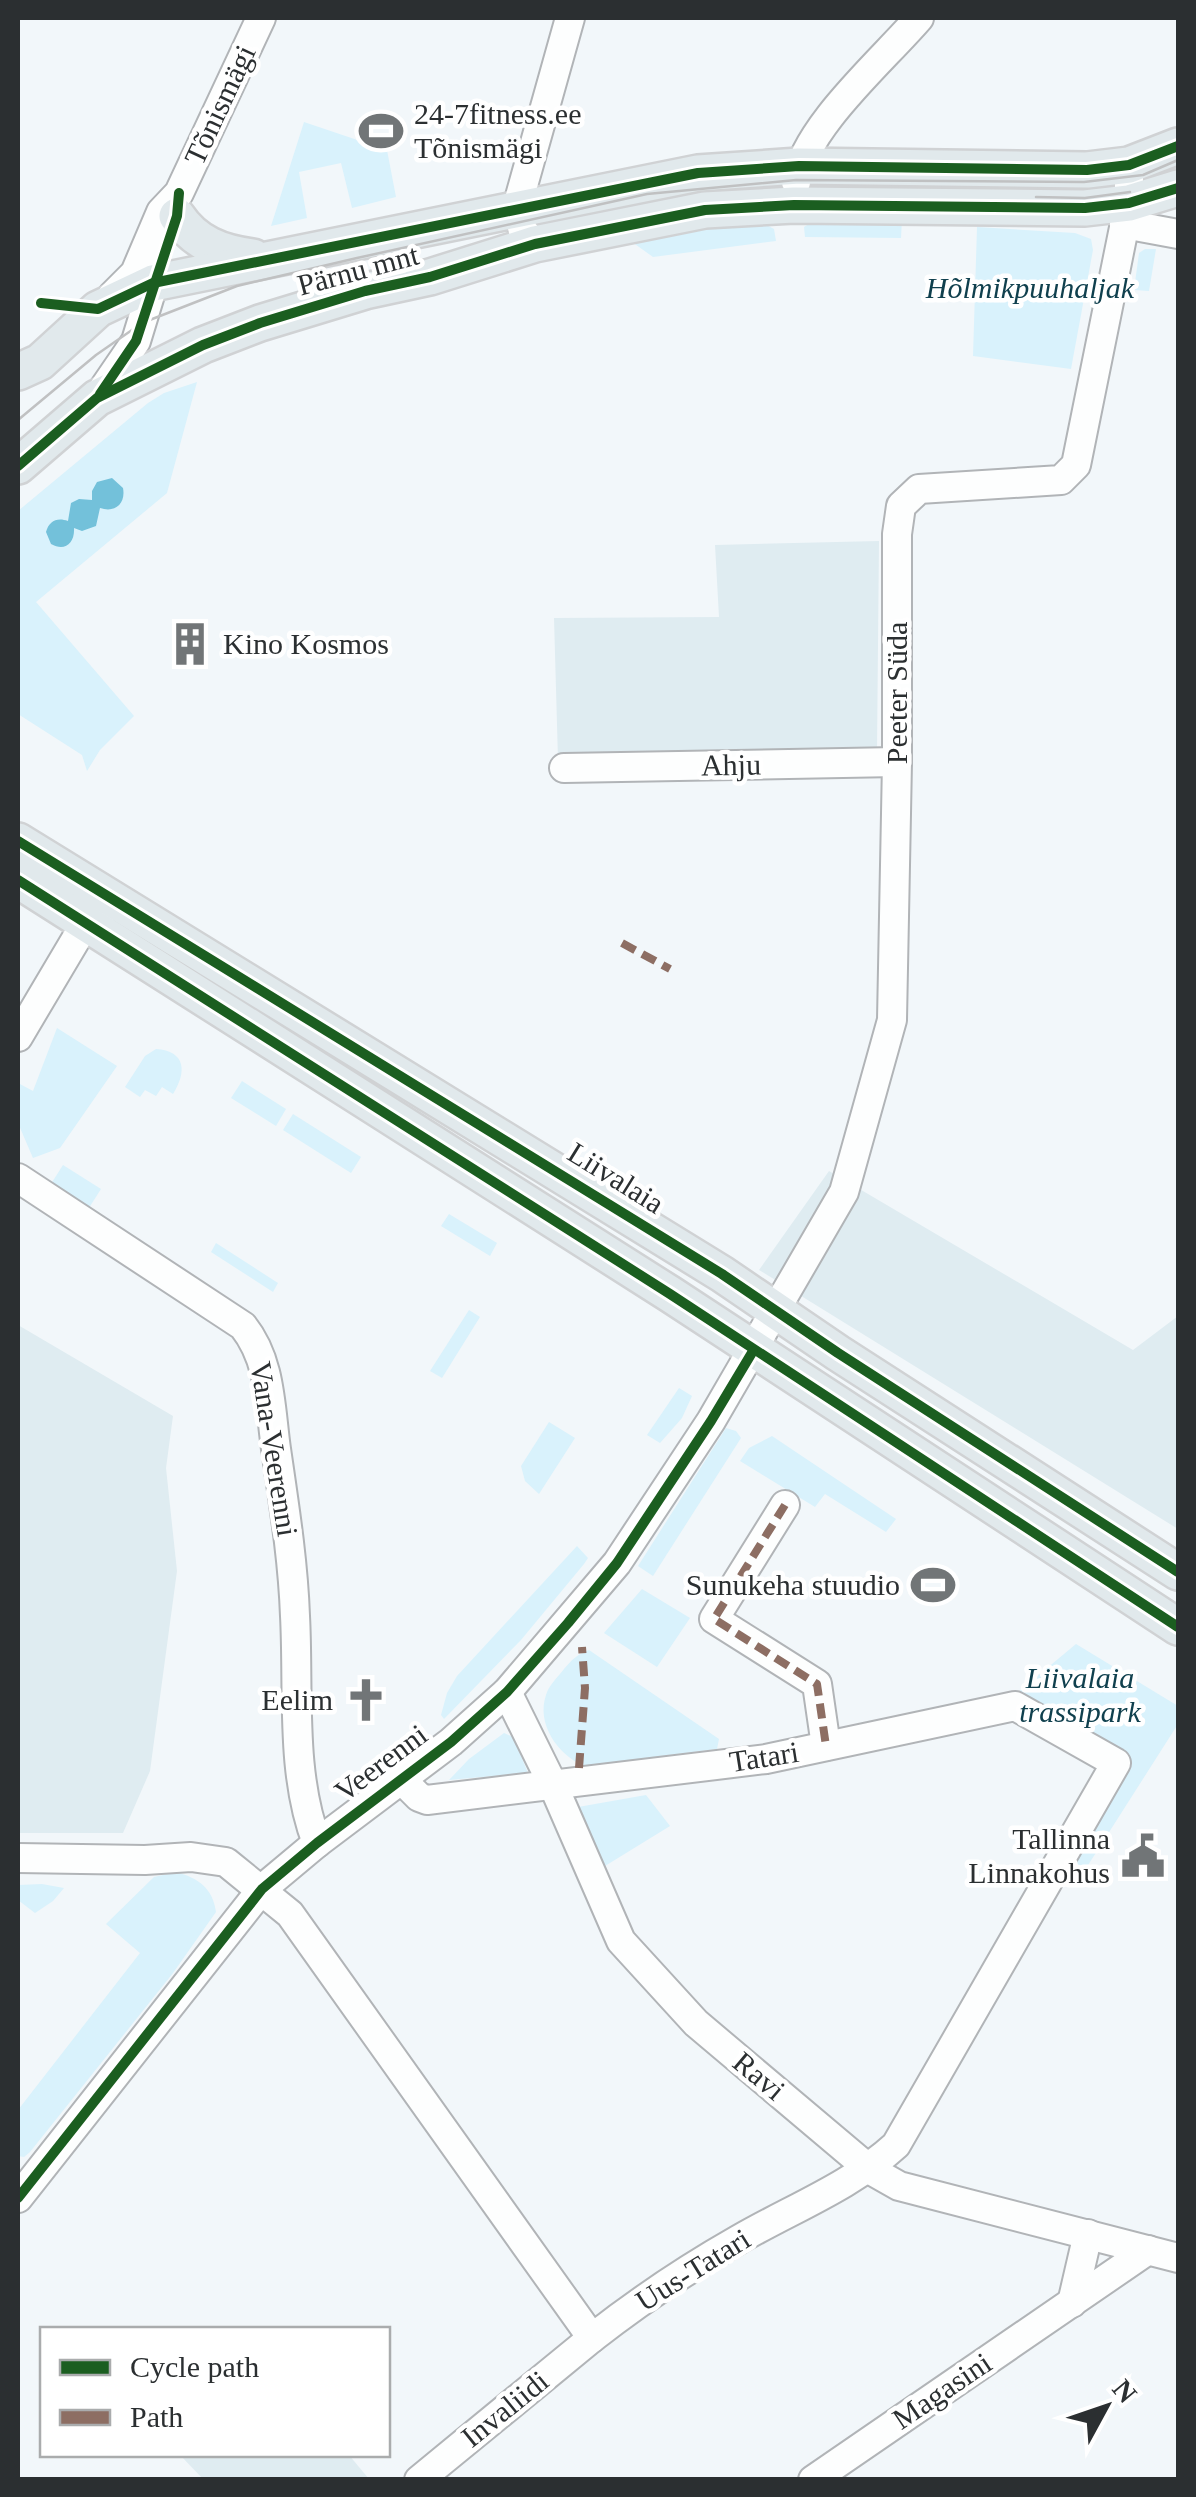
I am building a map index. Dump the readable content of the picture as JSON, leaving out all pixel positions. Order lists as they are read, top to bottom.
{
  "streets": {
    "main road": ["Pärnu mnt", "Liivalaia"],
    "street": [
      "Tõnismägi",
      "Peeter Süda",
      "Ahju",
      "Vana-Veerenni",
      "Tatari",
      "Veerenni",
      "Ravi",
      "Uus-Tatari",
      "Magasini",
      "Invaliidi"
    ]
  },
  "crossings": [
    ["Tõnismägi", "Pärnu mnt"],
    ["Pärnu mnt", "Peeter Süda"],
    ["Peeter Süda", "Ahju"],
    ["Peeter Süda", "Liivalaia"],
    ["Peeter Süda", "Veerenni"],
    ["Vana-Veerenni", "Veerenni"],
    ["Tatari", "Veerenni"],
    ["Tatari", "Ravi"],
    ["Tatari", "Uus-Tatari"],
    ["Veerenni", "Ravi"],
    ["Ravi", "Uus-Tatari"],
    ["Ravi", "Magasini"],
    ["Uus-Tatari", "Invaliidi"]
  ],
  "parks": ["Hõlmikpuuhaljak", "Liivalaia trassipark"],
  "places": {
    "sports": ["24-7fitness.ee Tõnismägi", "Sunukeha stuudio"],
    "building": ["Kino Kosmos"],
    "church": ["Eelim"],
    "public building": ["Tallinna Linnakohus"]
  },
  "legend": ["Cycle path", "Path"],
  "north": "top right"
}
